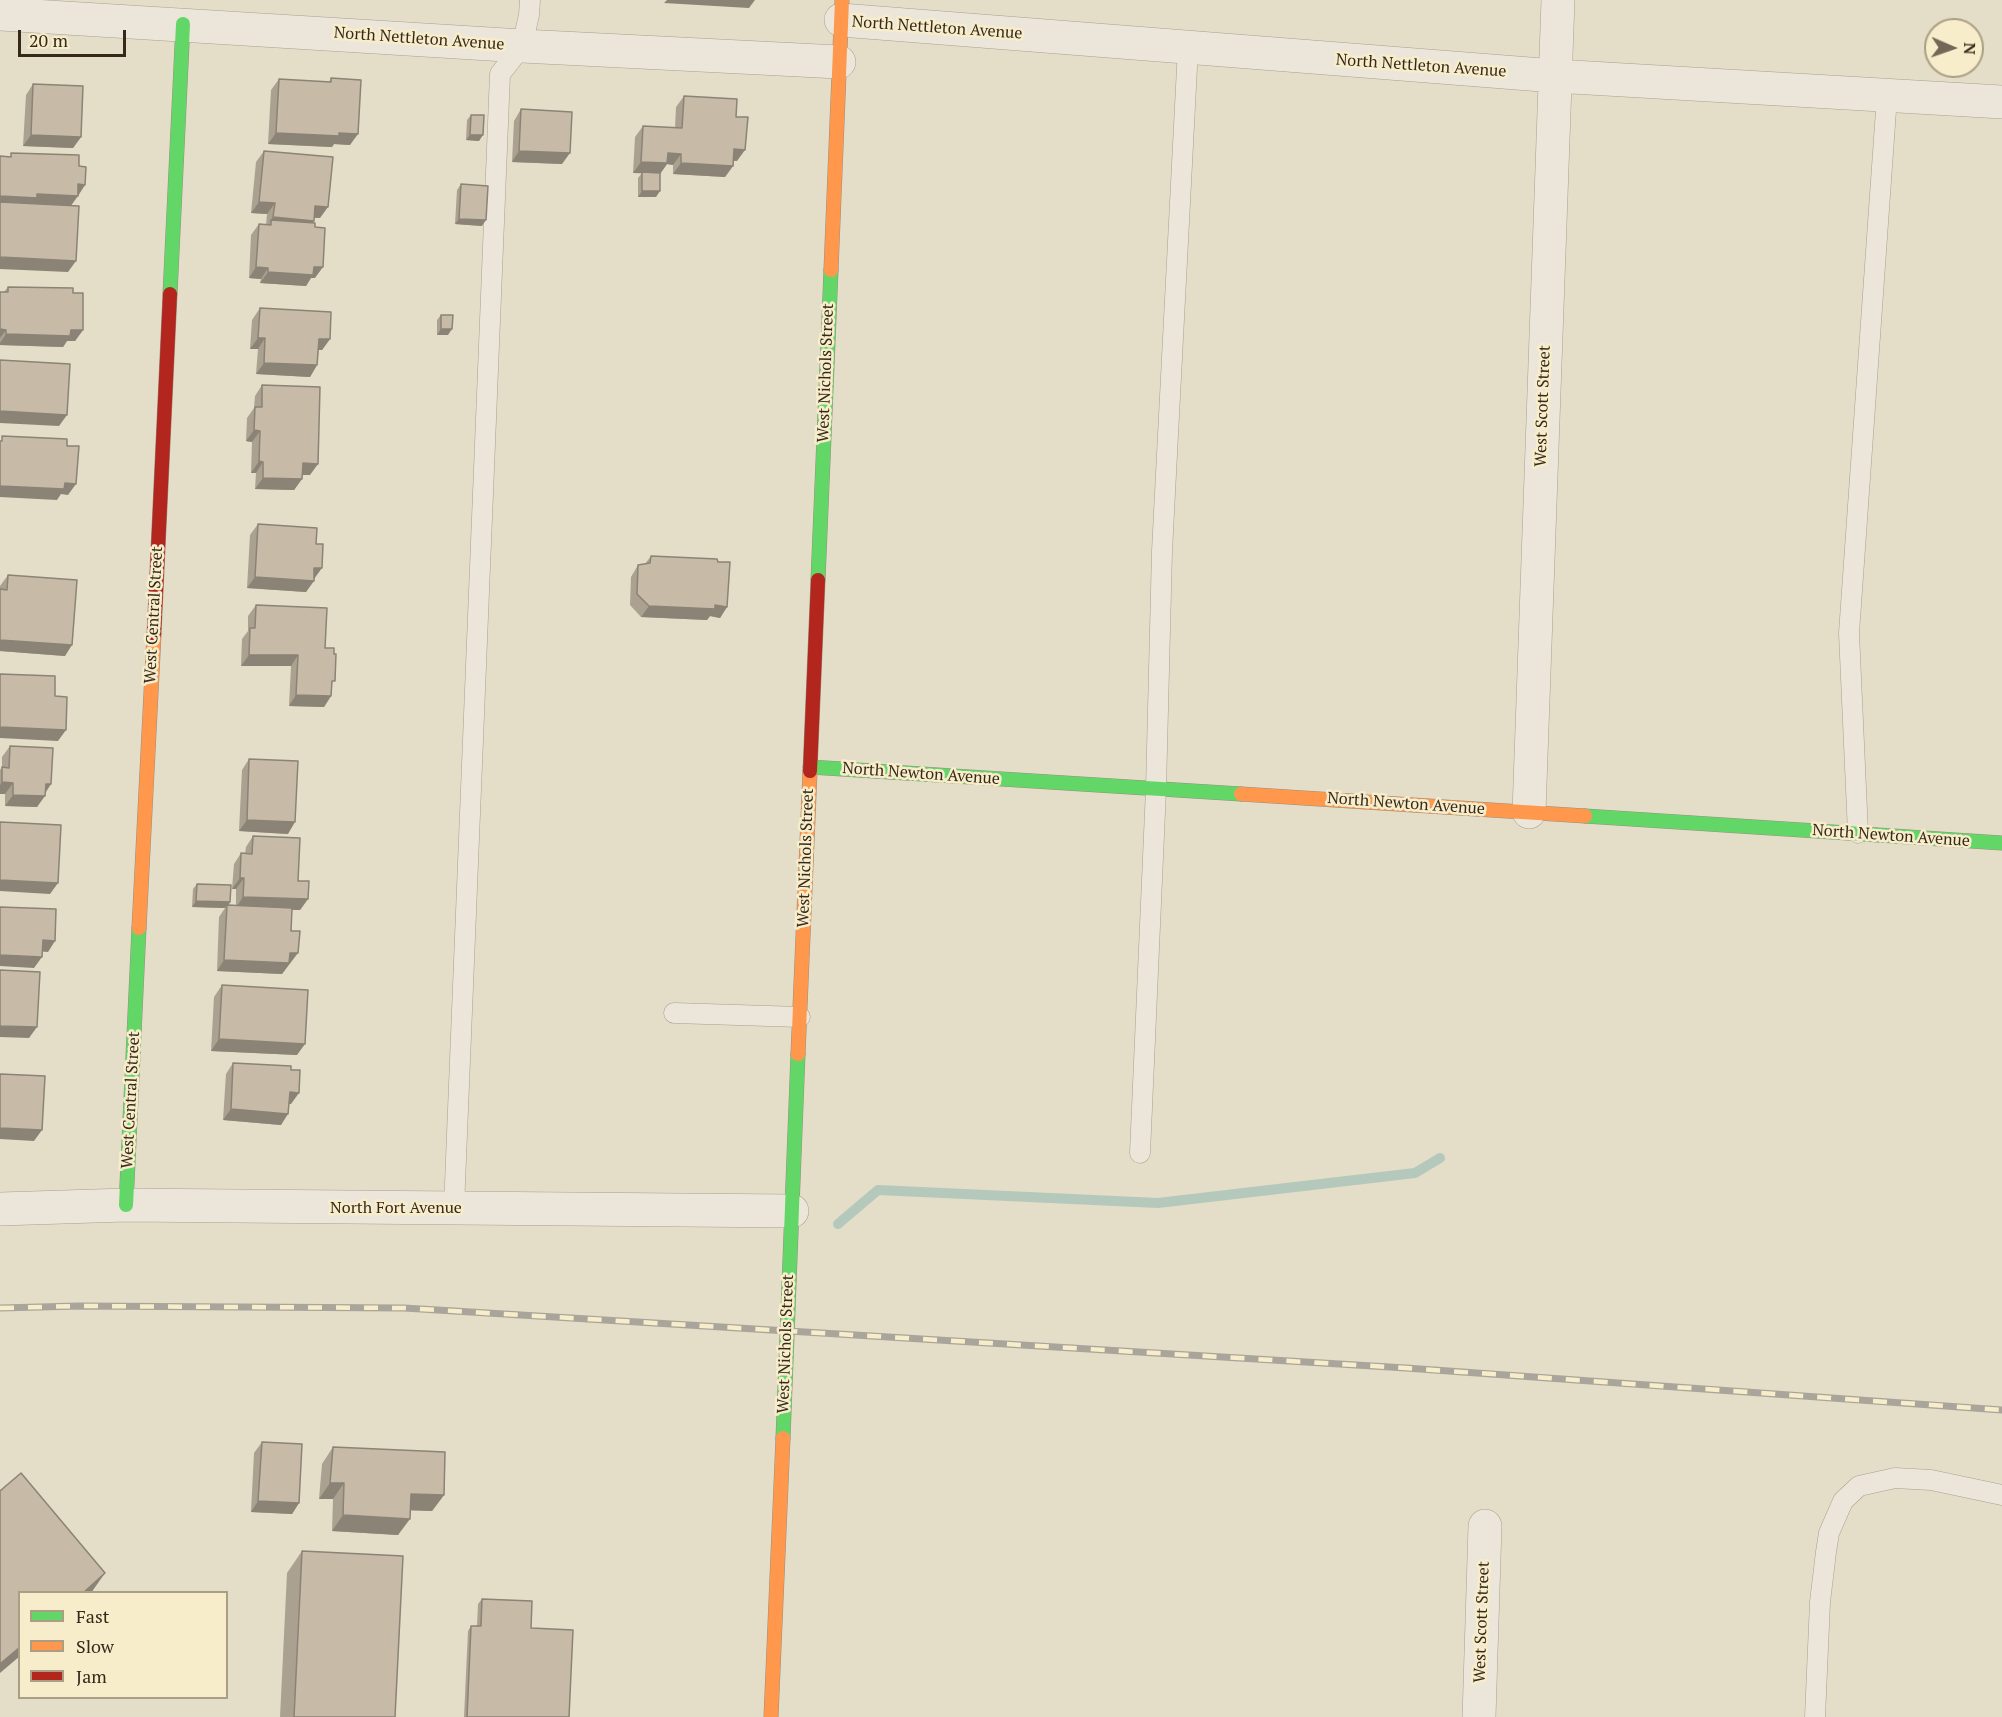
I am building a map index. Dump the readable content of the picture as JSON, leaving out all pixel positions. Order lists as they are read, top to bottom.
{
  "streets": {
    "street": [
      "North Nettleton Avenue",
      "West Nichols Street",
      "West Scott Street",
      "West Central Street",
      "North Newton Avenue",
      "North Fort Avenue"
    ]
  },
  "crossings": [
    ["North Nettleton Avenue", "West Nichols Street"],
    ["North Nettleton Avenue", "West Scott Street"],
    ["North Nettleton Avenue", "West Central Street"],
    ["West Nichols Street", "North Newton Avenue"],
    ["West Nichols Street", "North Fort Avenue"],
    ["West Scott Street", "North Newton Avenue"],
    ["West Central Street", "North Fort Avenue"]
  ],
  "legend": ["Fast", "Slow", "Jam"],
  "scale_bar": "20 m",
  "north": "right"
}
